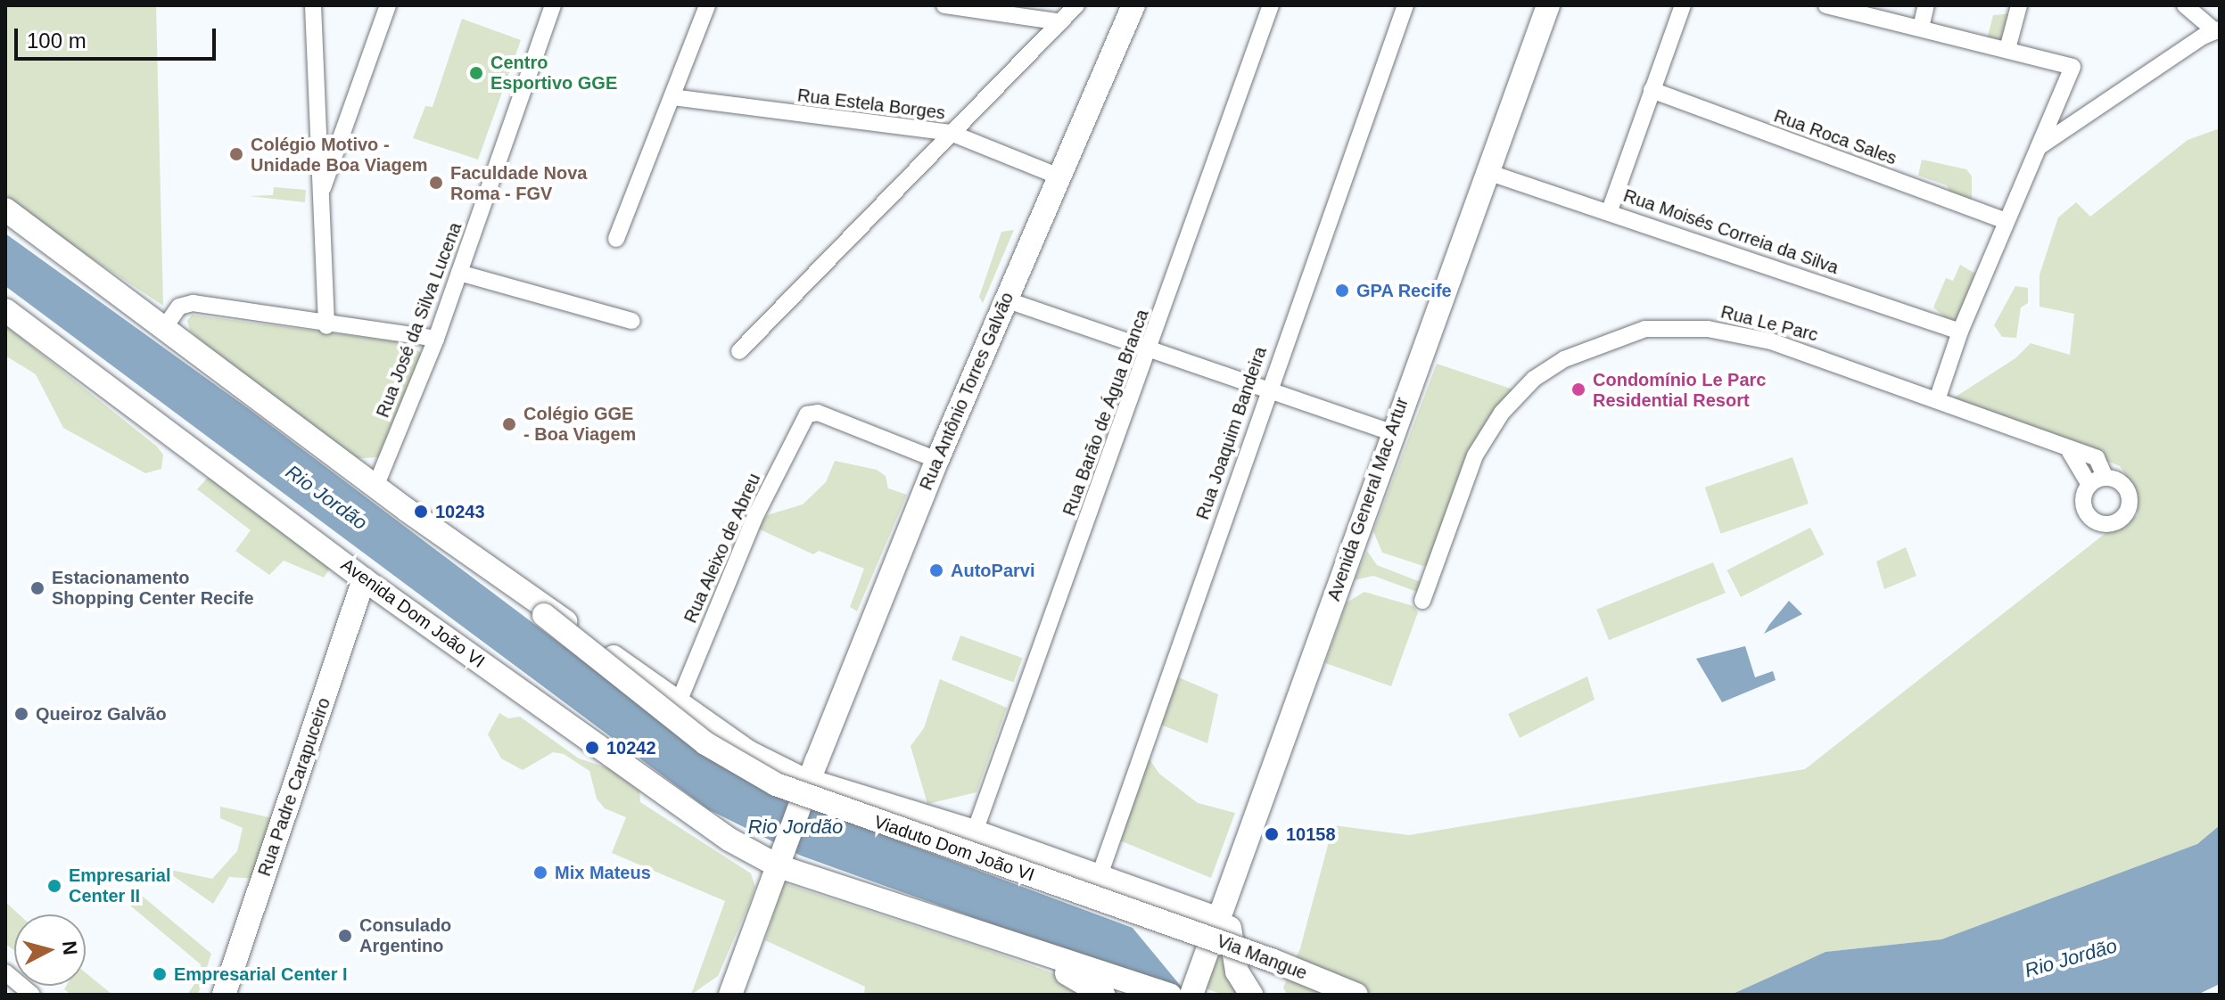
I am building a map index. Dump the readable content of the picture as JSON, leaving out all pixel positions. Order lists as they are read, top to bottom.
{
  "streets": {
    "main road": [
      "Rua Antônio Torres Galvão",
      "Avenida General Mac Artur",
      "Avenida Dom João VI",
      "Rua Padre Carapuceiro",
      "Viaduto Dom João VI",
      "Via Mangue"
    ],
    "street": [
      "Rua Estela Borges",
      "Rua Roca Sales",
      "Rua Moisés Correia da Silva",
      "Rua José da Silva Lucena",
      "Rua Le Parc",
      "Rua Barão de Água Branca",
      "Rua Joaquim Bandeira",
      "Rua Aleixo de Abreu"
    ]
  },
  "crossings": [
    ["Rua Estela Borges", "Rua Antônio Torres Galvão"],
    ["Rua Moisés Correia da Silva", "Avenida General Mac Artur"],
    ["Rua Antônio Torres Galvão", "Rua Aleixo de Abreu"],
    ["Rua Antônio Torres Galvão", "Avenida Dom João VI"],
    ["Avenida Dom João VI", "Rua Padre Carapuceiro"],
    ["Viaduto Dom João VI", "Via Mangue"]
  ],
  "water": ["Rio Jordão"],
  "places": [
    "Centro Esportivo GGE",
    "Colégio Motivo - Unidade Boa Viagem",
    "Faculdade Nova Roma - FGV",
    "GPA Recife",
    "Condomínio Le Parc Residential Resort",
    "Colégio GGE - Boa Viagem",
    "10243",
    "AutoParvi",
    "Estacionamento Shopping Center Recife",
    "Queiroz Galvão",
    "10242",
    "10158",
    "Mix Mateus",
    "Empresarial Center II",
    "Consulado Argentino",
    "Empresarial Center I"
  ],
  "scale_bar": "100 m",
  "north": "right"
}
